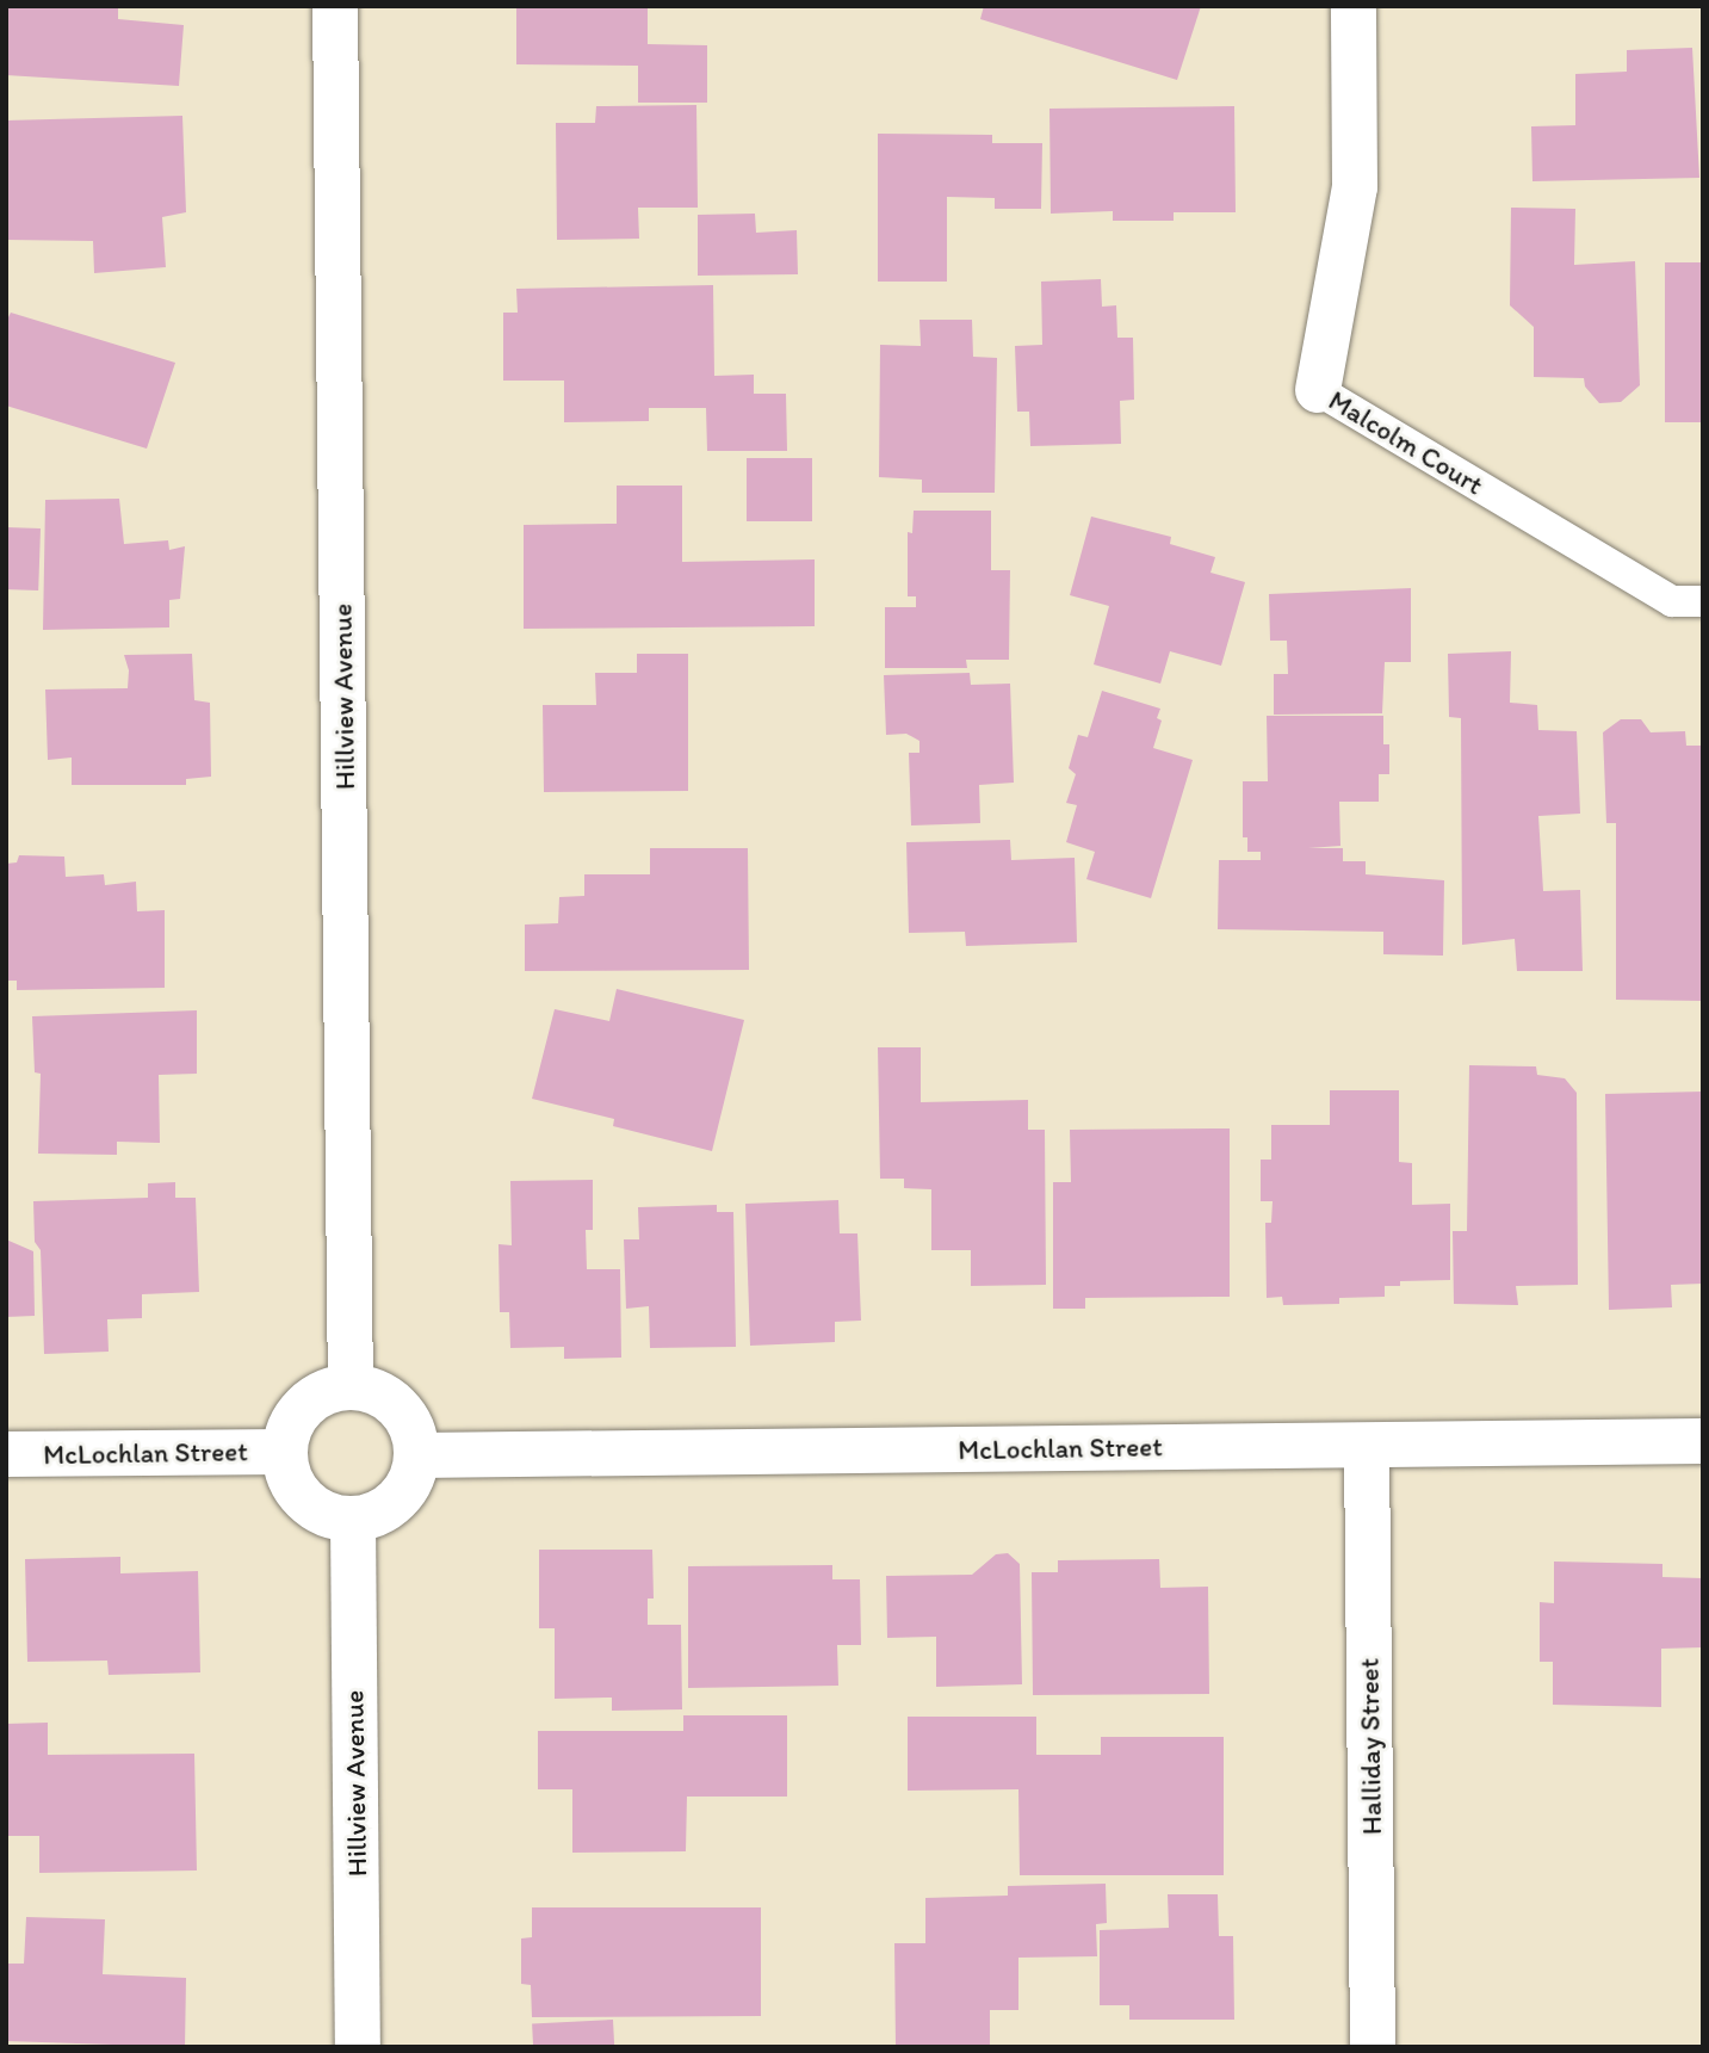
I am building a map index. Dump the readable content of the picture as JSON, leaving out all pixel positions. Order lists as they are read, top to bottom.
{
  "streets": {
    "street": [
      "Malcolm Court",
      "Hillview Avenue",
      "McLochlan Street",
      "Halliday Street"
    ]
  },
  "crossings": [
    ["Hillview Avenue", "McLochlan Street"],
    ["McLochlan Street", "Halliday Street"]
  ]
}
